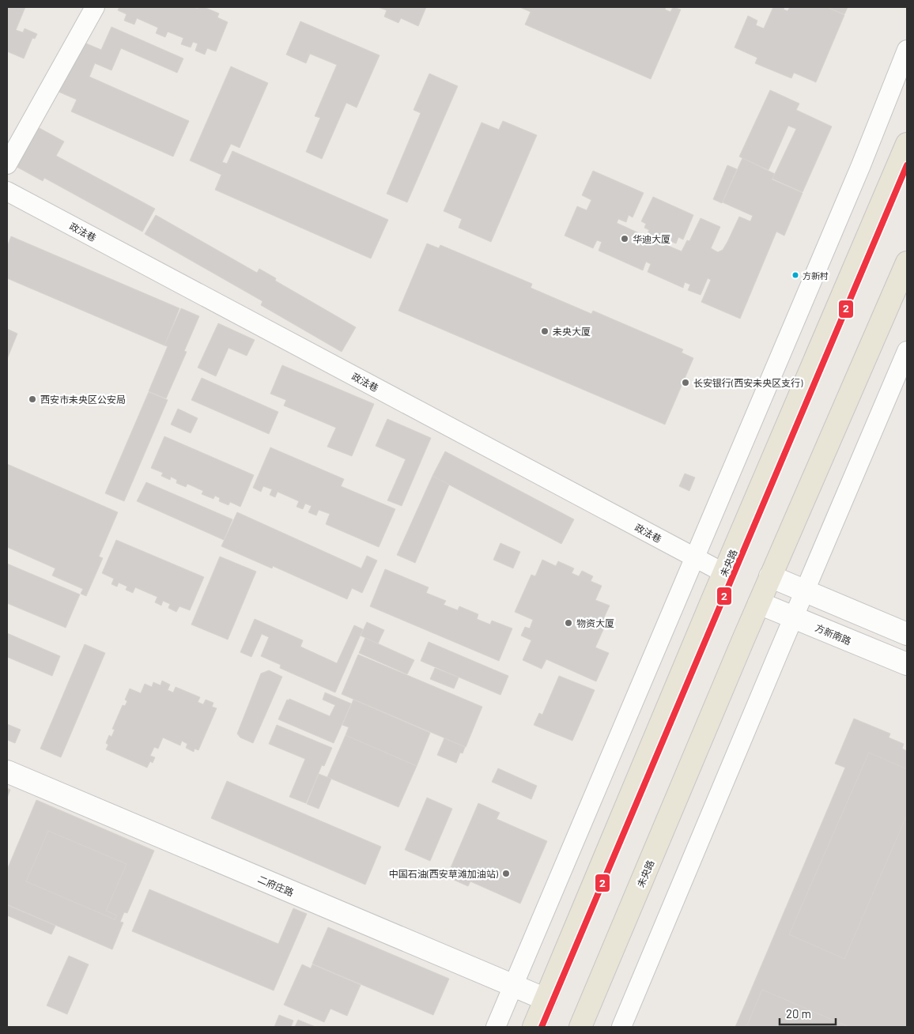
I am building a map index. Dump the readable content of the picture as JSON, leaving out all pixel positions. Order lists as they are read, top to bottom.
{
  "streets": {
    "main road": ["未央路"],
    "street": ["政法巷", "方新南路", "二府庄路"]
  },
  "crossings": [
    ["政法巷", "未央路"],
    ["未央路", "方新南路"],
    ["未央路", "二府庄路"]
  ],
  "places": [
    "华迪大厦",
    "方新村",
    "未央大厦",
    "长安银行(西安未央区支行)",
    "西安市未央区公安局",
    "物资大厦",
    "中国石油(西安草滩加油站)"
  ],
  "lines": ["transit line 2"],
  "scale_bar": "20 m"
}
